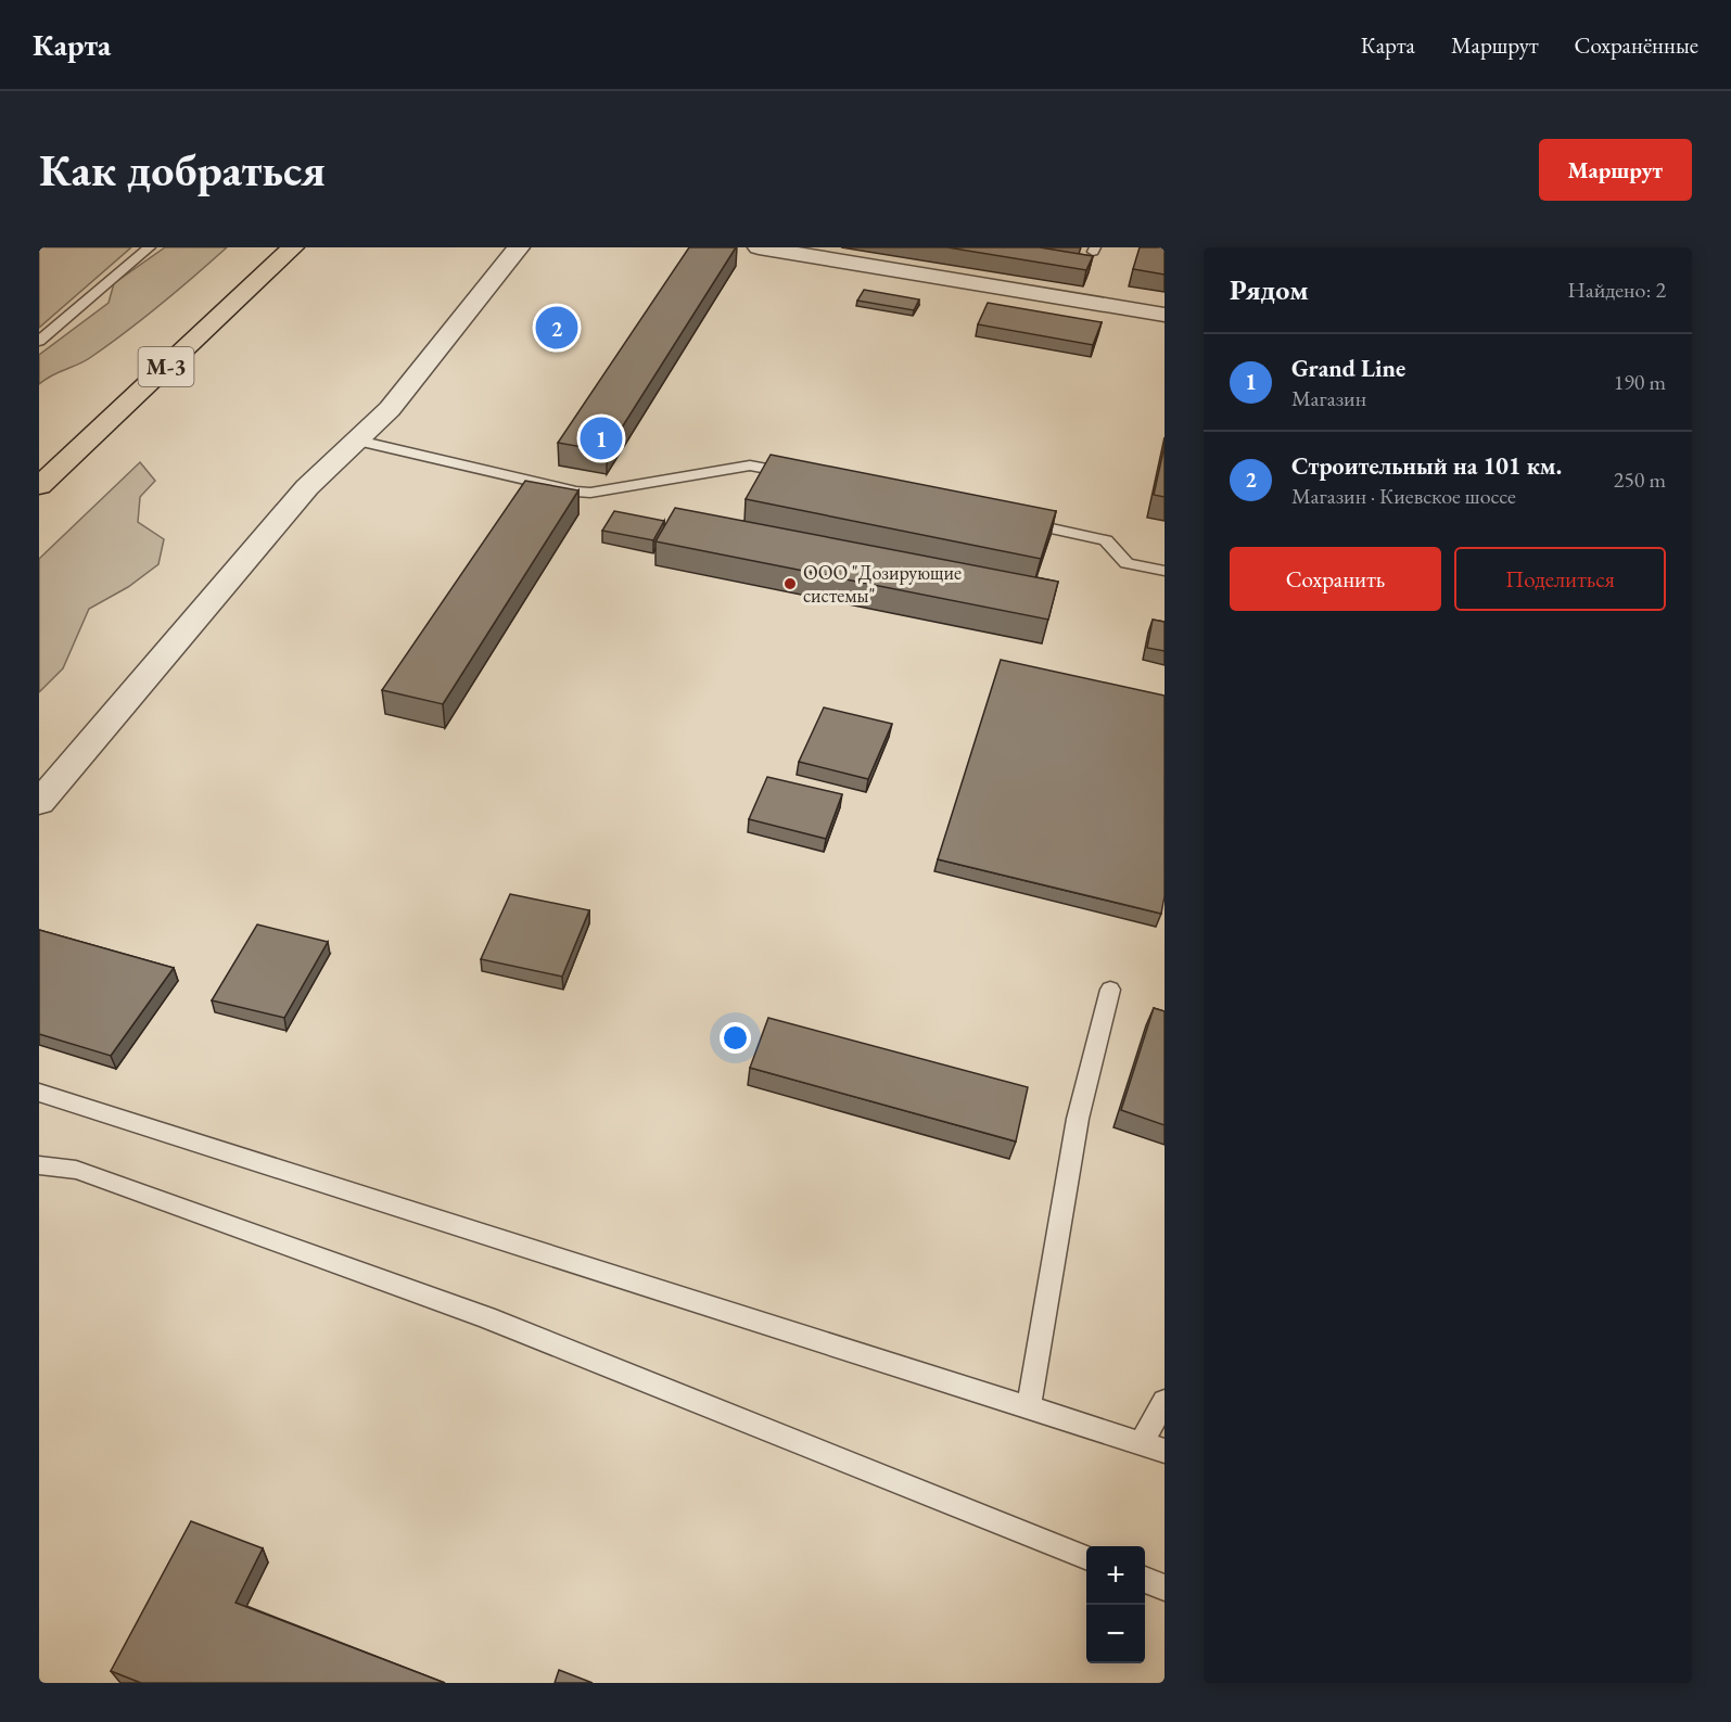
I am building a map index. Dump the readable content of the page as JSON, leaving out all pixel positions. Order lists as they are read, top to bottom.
{
  "streets": {
    "highway": ["М-3"]
  },
  "places": ["ООО \"Дозирующие системы\""],
  "page": {
    "header": "Карта",
    "nav": ["Карта", "Маршрут", "Сохранённые"],
    "buttons": [
      "Маршрут",
      ["Сохранить", "Поделиться"]
    ],
    "title": "Как добраться",
    "heading": ["Рядом", "Найдено: 2"],
    "pins": ["2", "1"],
    "list": [
      {
        "mark": "1",
        "name": "Grand Line",
        "note": "Магазин",
        "value": "190 m"
      },
      {
        "mark": "2",
        "name": "Строительный на 101 км.",
        "note": "Магазин · Киевское шоссе",
        "value": "250 m"
      }
    ],
    "map_buttons": ["+", "−"]
  }
}
